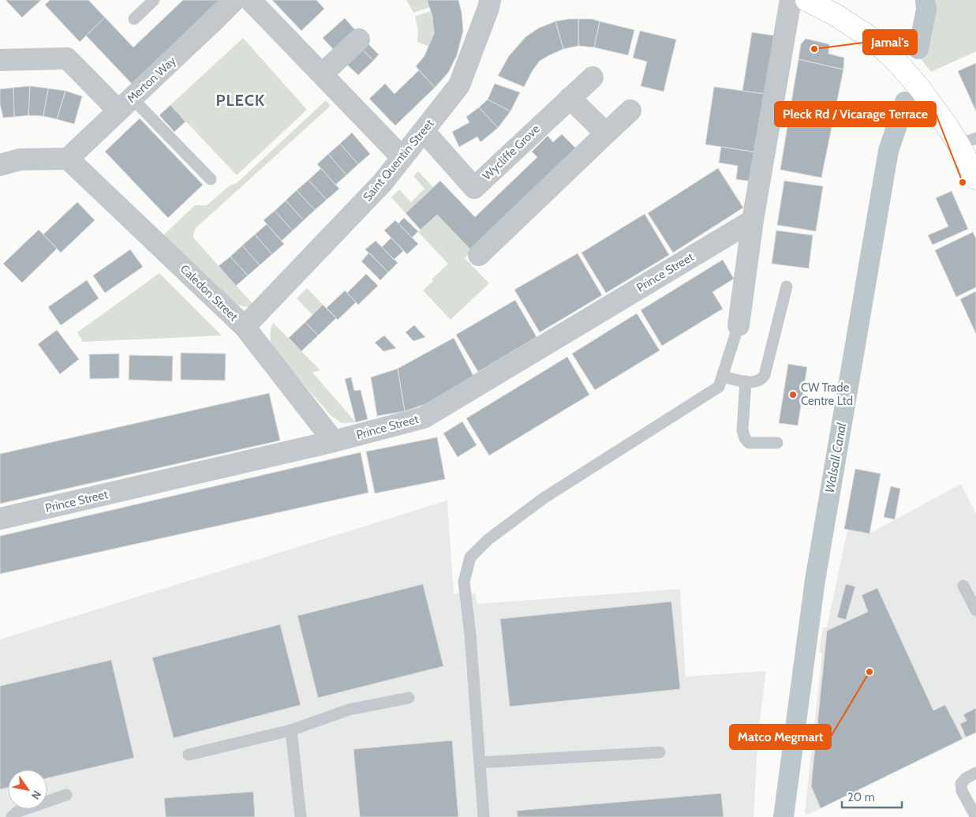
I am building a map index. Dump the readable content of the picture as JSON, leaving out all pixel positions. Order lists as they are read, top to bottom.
{
  "streets": {
    "street": [
      "Merton Way",
      "Wycliffe Grove",
      "Saint Quentin Street",
      "Prince Street",
      "Caledon Street"
    ]
  },
  "crossings": [
    ["Merton Way", "Caledon Street"],
    ["Wycliffe Grove", "Saint Quentin Street"],
    ["Saint Quentin Street", "Caledon Street"],
    ["Prince Street", "Caledon Street"]
  ],
  "districts": ["PLECK"],
  "water": ["Walsall Canal"],
  "places": [
    "Jamal's",
    "Pleck Rd / Vicarage Terrace",
    "CW Trade Centre Ltd",
    "Matco Megmart"
  ],
  "scale_bar": "20 m",
  "north": "bottom right"
}
